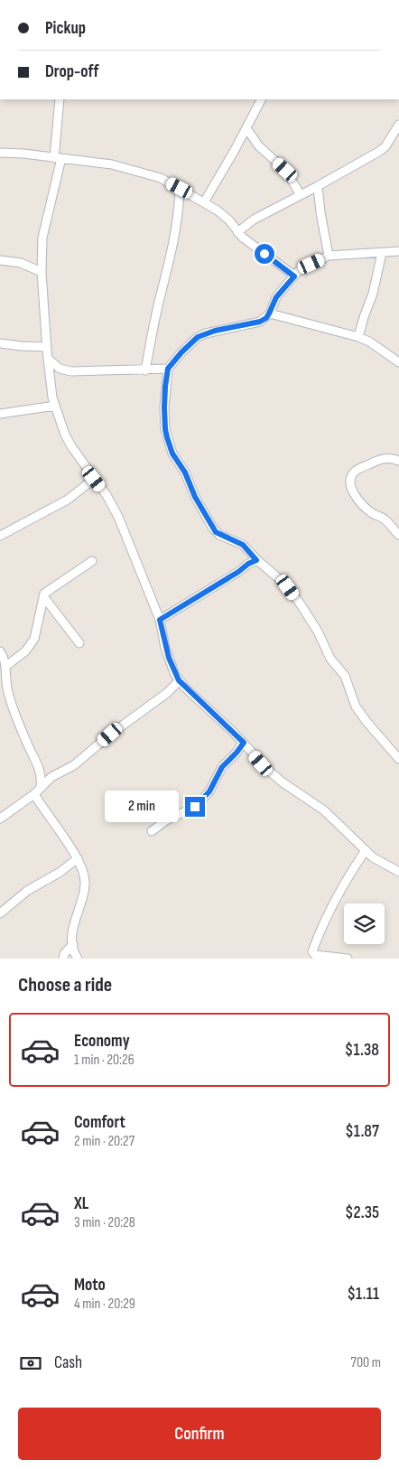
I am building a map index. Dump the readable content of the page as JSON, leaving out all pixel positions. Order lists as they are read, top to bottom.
{
  "page": {
    "banner": ["Pickup", "Drop-off"],
    "bubble": "2 min",
    "heading": "Choose a ride",
    "list": [
      {
        "name": "Economy",
        "note": "1 min · 20:26",
        "value": "$1.38"
      },
      {
        "name": "Comfort",
        "note": "2 min · 20:27",
        "value": "$1.87"
      },
      {
        "name": "XL",
        "note": "3 min · 20:28",
        "value": "$2.35"
      },
      {
        "name": "Moto",
        "note": "4 min · 20:29",
        "value": "$1.11"
      }
    ],
    "pay": ["Cash", "700 m"],
    "buttons": "Confirm"
  }
}
